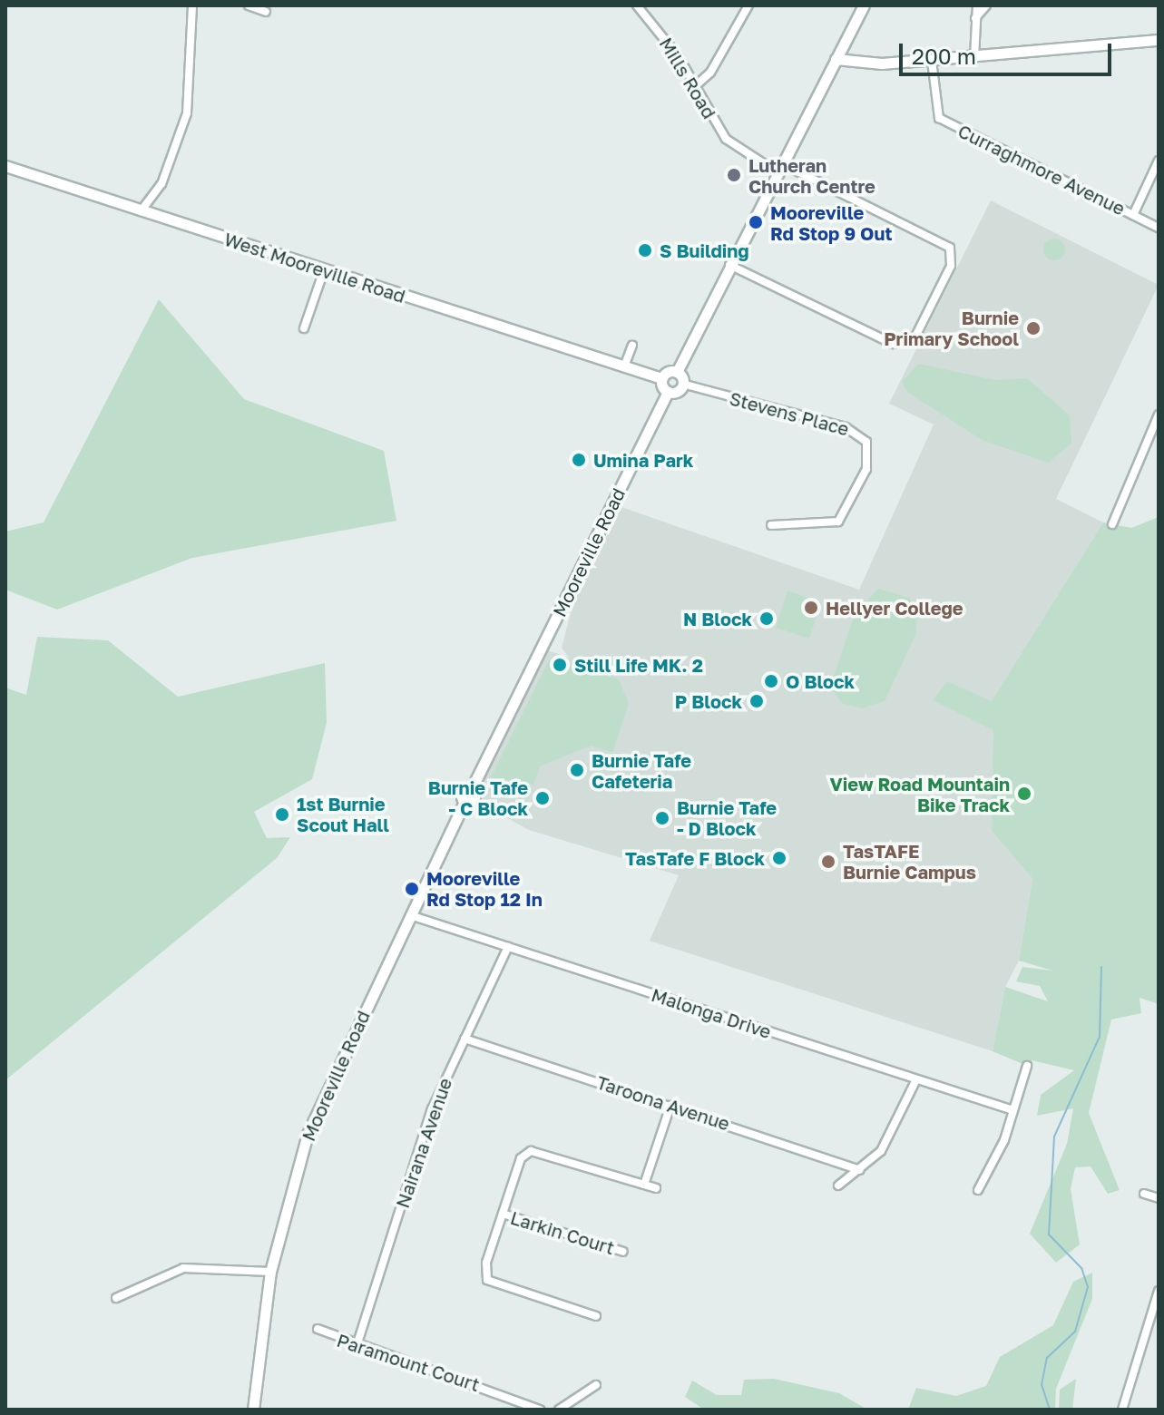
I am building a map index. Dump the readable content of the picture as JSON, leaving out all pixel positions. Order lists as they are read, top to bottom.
{
  "streets": {
    "main road": ["West Mooreville Road", "Mooreville Road"],
    "street": [
      "Mills Road",
      "Curraghmore Avenue",
      "Stevens Place",
      "Malonga Drive",
      "Taroona Avenue",
      "Nairana Avenue",
      "Larkin Court",
      "Paramount Court"
    ]
  },
  "crossings": [
    ["Mooreville Road", "Malonga Drive"],
    ["Malonga Drive", "Nairana Avenue"],
    ["Taroona Avenue", "Nairana Avenue"],
    ["Nairana Avenue", "Paramount Court"]
  ],
  "places": [
    "Lutheran Church Centre",
    "Mooreville Rd Stop 9 Out",
    "S Building",
    "Burnie Primary School",
    "Umina Park",
    "Hellyer College",
    "N Block",
    "Still Life MK. 2",
    "O Block",
    "P Block",
    "Burnie Tafe Cafeteria",
    "View Road Mountain Bike Track",
    "Burnie Tafe - C Block",
    "1st Burnie Scout Hall",
    "Burnie Tafe - D Block",
    "TasTafe F Block",
    "TasTAFE Burnie Campus",
    "Mooreville Rd Stop 12 In"
  ],
  "scale_bar": "200 m"
}
